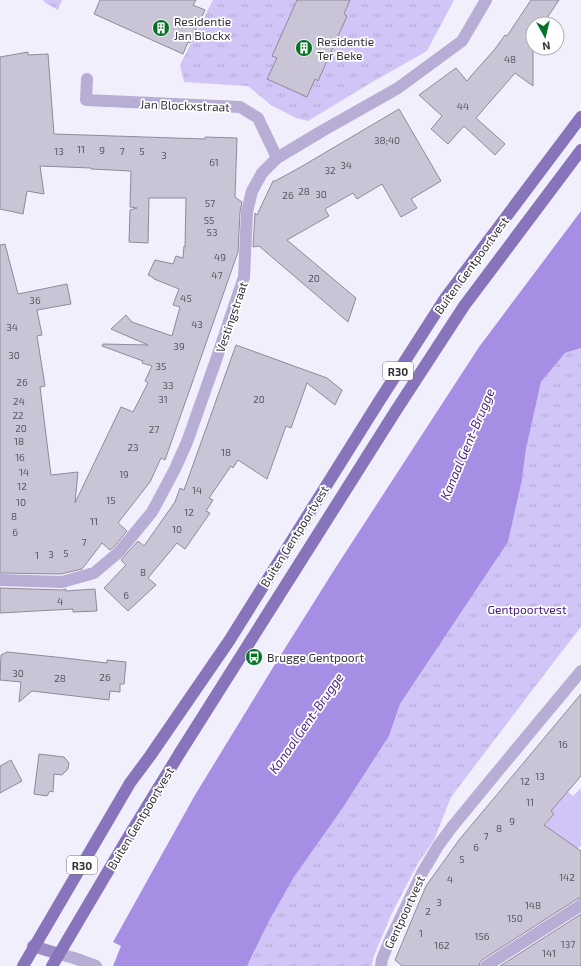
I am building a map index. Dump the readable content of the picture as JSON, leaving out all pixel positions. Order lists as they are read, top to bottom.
{
  "streets": {
    "main road": ["Buiten Gentpoortvest", "R30"],
    "street": ["Jan Blockxstraat", "Vestingstraat", "Gentpoortvest"]
  },
  "crossings": [
    ["Jan Blockxstraat", "Vestingstraat"],
    ["Buiten Gentpoortvest", "R30"]
  ],
  "water": ["Kanaal Gent-Brugge"],
  "parks": ["Gentpoortvest"],
  "places": {
    "building": ["Residentie Jan Blockx", "Residentie Ter Beke"],
    "bus stop": ["Brugge Gentpoort"]
  },
  "house_numbers": [
    "48",
    "44",
    "38;40",
    "11",
    "9",
    "13",
    "7",
    "5",
    "3",
    "61",
    "34",
    "32",
    "28",
    "30",
    "26",
    "57",
    "55",
    "53",
    "49",
    "47",
    "20",
    "45",
    "36",
    "43",
    "34",
    "39",
    "30",
    "35",
    "26",
    "33",
    "31",
    "20",
    "24",
    "22",
    "20",
    "27",
    "18",
    "23",
    "18",
    "16",
    "14",
    "19",
    "12",
    "14",
    "15",
    "10",
    "12",
    "8",
    "11",
    "10",
    "6",
    "7",
    "5",
    "3",
    "1",
    "8",
    "6",
    "4",
    "30",
    "26",
    "28",
    "16",
    "13",
    "12",
    "11",
    "9",
    "8",
    "7",
    "6",
    "5",
    "142",
    "4",
    "3",
    "148",
    "2",
    "150",
    "1",
    "156",
    "137",
    "162",
    "141"
  ],
  "north": "bottom"
}
